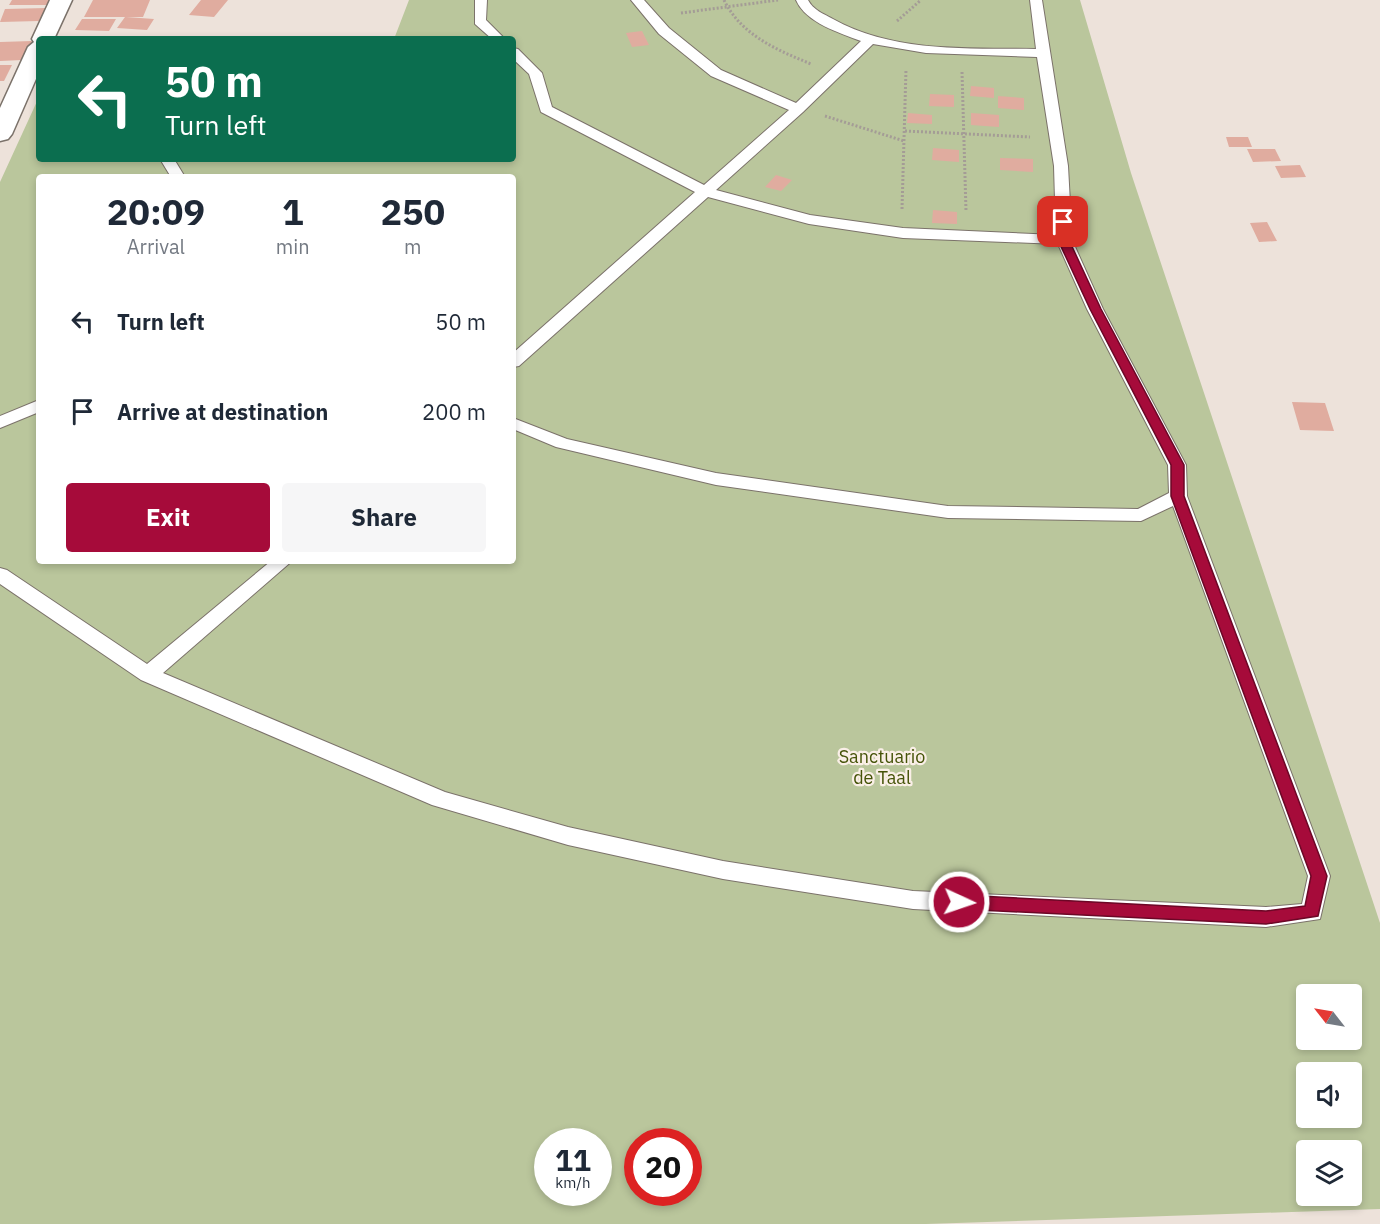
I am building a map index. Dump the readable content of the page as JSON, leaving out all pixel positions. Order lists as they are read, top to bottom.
{
  "parks": ["Sanctuario de Taal"],
  "north": "top left",
  "page": {
    "turn": ["50 m", "Turn left"],
    "eta": [
      "20:09",
      "Arrival",
      "1",
      "min",
      "250",
      "m"
    ],
    "list": [
      {
        "name": "Turn left",
        "value": "50 m"
      },
      {
        "name": "Arrive at destination",
        "value": "200 m"
      }
    ],
    "buttons": ["Exit", "Share"],
    "speed": "11 km/h",
    "limit": "20"
  }
}
